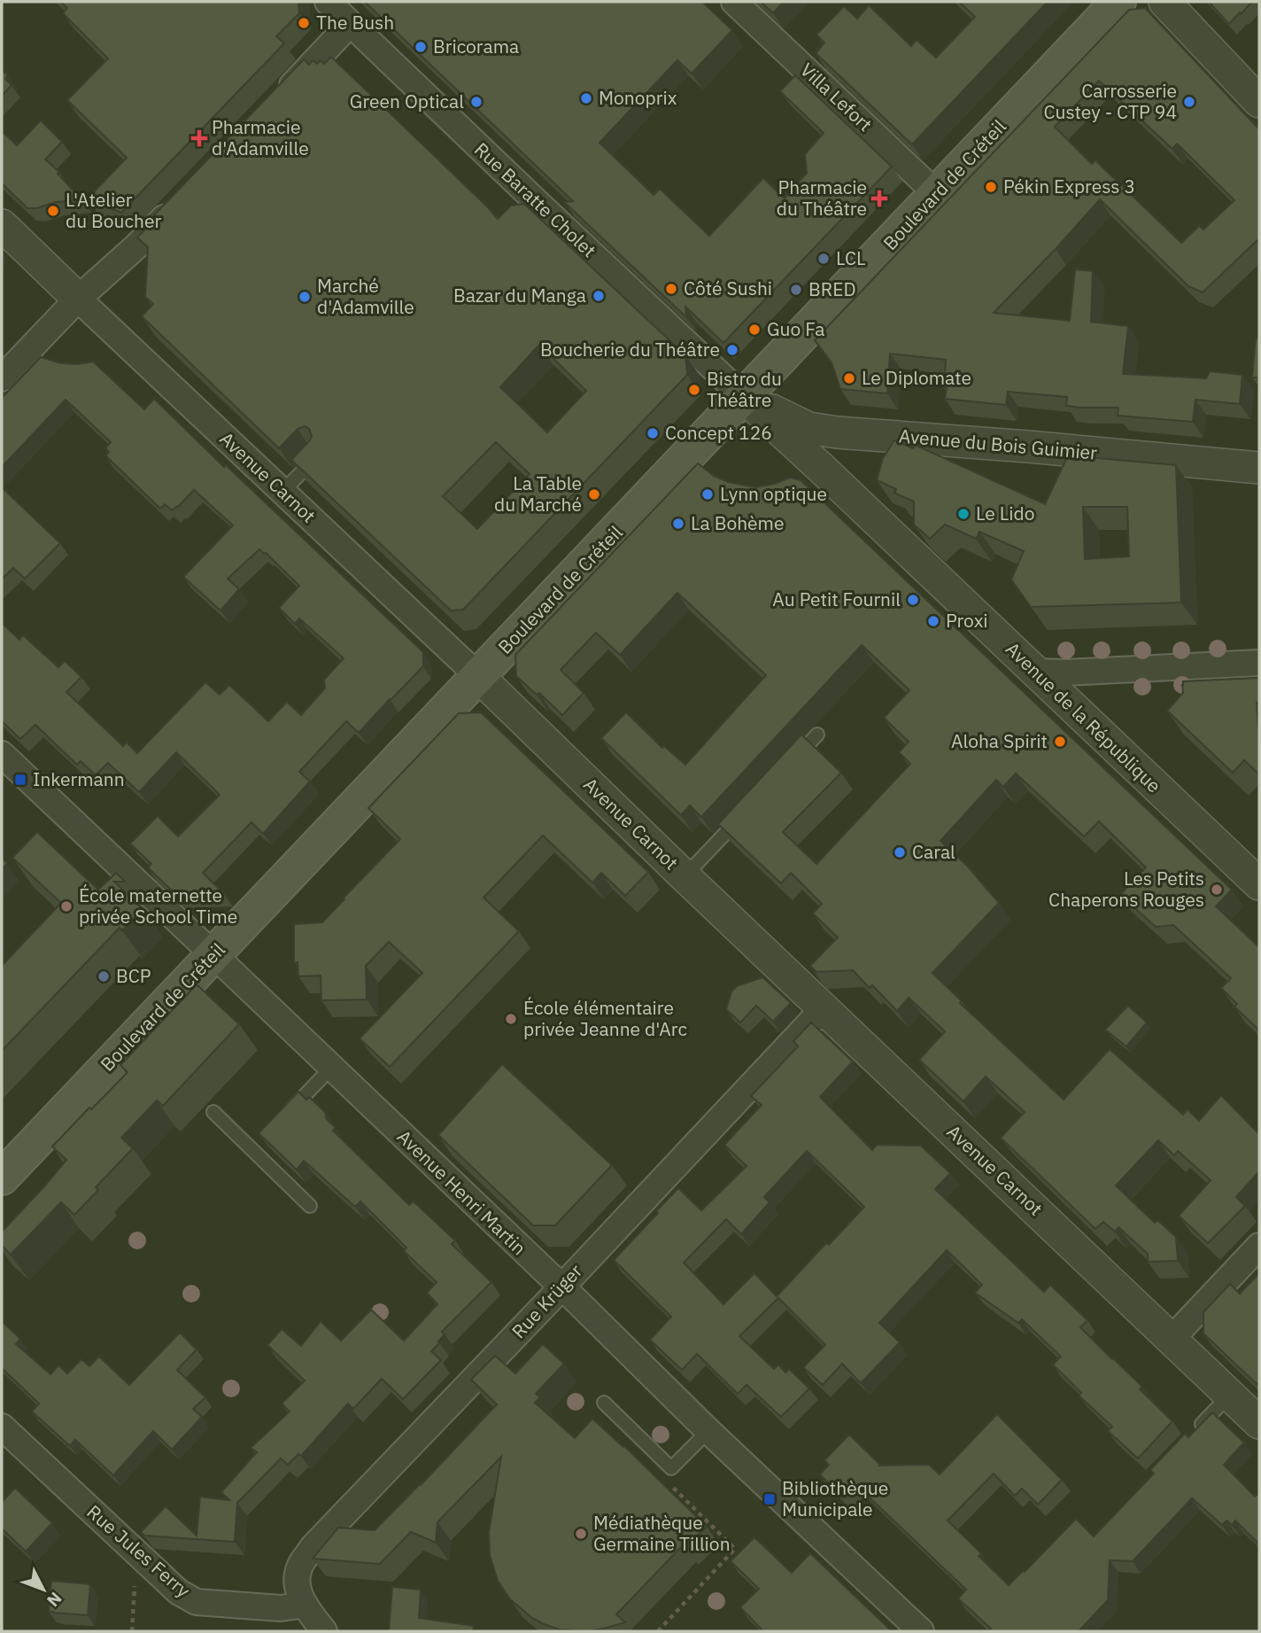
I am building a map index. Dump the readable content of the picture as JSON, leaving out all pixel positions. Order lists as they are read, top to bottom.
{
  "streets": {
    "main road": ["Boulevard de Créteil"],
    "street": [
      "Villa Lefort",
      "Rue Baratte Cholet",
      "Avenue du Bois Guimier",
      "Avenue Carnot",
      "Avenue de la République",
      "Avenue Henri Martin",
      "Rue Krüger",
      "Rue Jules Ferry"
    ]
  },
  "crossings": [
    ["Villa Lefort", "Boulevard de Créteil"],
    ["Boulevard de Créteil", "Rue Baratte Cholet"],
    ["Boulevard de Créteil", "Avenue du Bois Guimier"],
    ["Boulevard de Créteil", "Avenue Carnot"],
    ["Boulevard de Créteil", "Avenue de la République"],
    ["Boulevard de Créteil", "Avenue Henri Martin"],
    ["Rue Baratte Cholet", "Avenue du Bois Guimier"],
    ["Rue Baratte Cholet", "Avenue de la République"],
    ["Avenue du Bois Guimier", "Avenue de la République"],
    ["Avenue Carnot", "Rue Krüger"],
    ["Avenue Henri Martin", "Rue Krüger"],
    ["Rue Krüger", "Rue Jules Ferry"]
  ],
  "places": {
    "other": [
      "The Bush",
      "Bricorama",
      "Monoprix",
      "Green Optical",
      "Carrosserie Custey - CTP 94",
      "Pékin Express 3",
      "L'Atelier du Boucher",
      "LCL",
      "Côté Sushi",
      "BRED",
      "Bazar du Manga",
      "Marché d'Adamville",
      "Guo Fa",
      "Boucherie du Théâtre",
      "Le Diplomate",
      "Bistro du Théâtre",
      "Concept 126",
      "La Table du Marché",
      "Lynn optique",
      "Le Lido",
      "La Bohème",
      "Au Petit Fournil",
      "Proxi",
      "Aloha Spirit",
      "Caral",
      "Les Petits Chaperons Rouges",
      "École maternette privée School Time",
      "BCP",
      "École élémentaire privée Jeanne d'Arc",
      "Médiathèque Germaine Tillion"
    ],
    "health": ["Pharmacie d'Adamville", "Pharmacie du Théâtre"],
    "transit": ["Inkermann", "Bibliothèque Municipale"]
  },
  "north": "bottom right"
}
